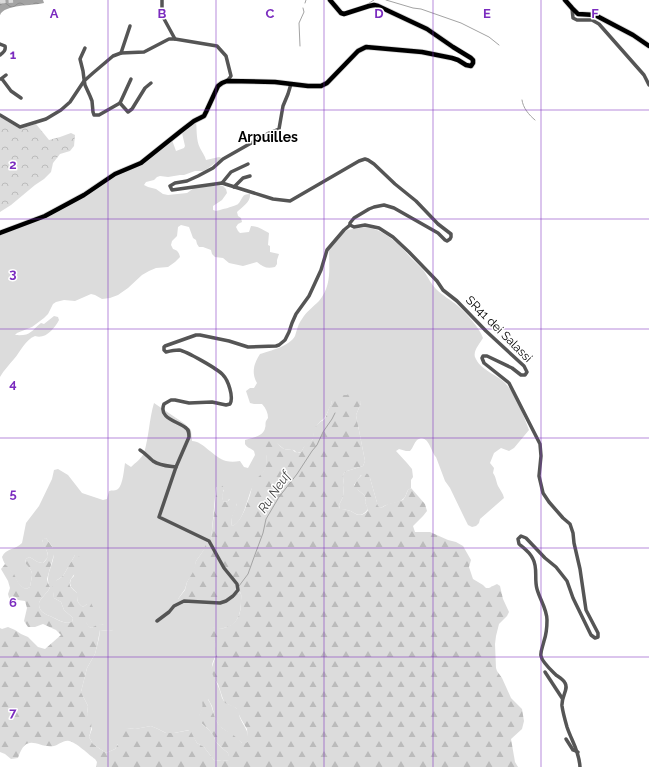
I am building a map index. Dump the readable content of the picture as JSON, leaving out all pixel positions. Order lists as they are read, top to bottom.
{
  "streets": {
    "street": ["SR41 dei Salassi"]
  },
  "districts": ["Arpuilles"],
  "water": ["Ru Neuf"],
  "grid": {
    "columns": [
      "A",
      "B",
      "C",
      "D",
      "E",
      "F"
    ],
    "rows": [
      "1",
      "2",
      "3",
      "4",
      "5",
      "6",
      "7"
    ]
  }
}
